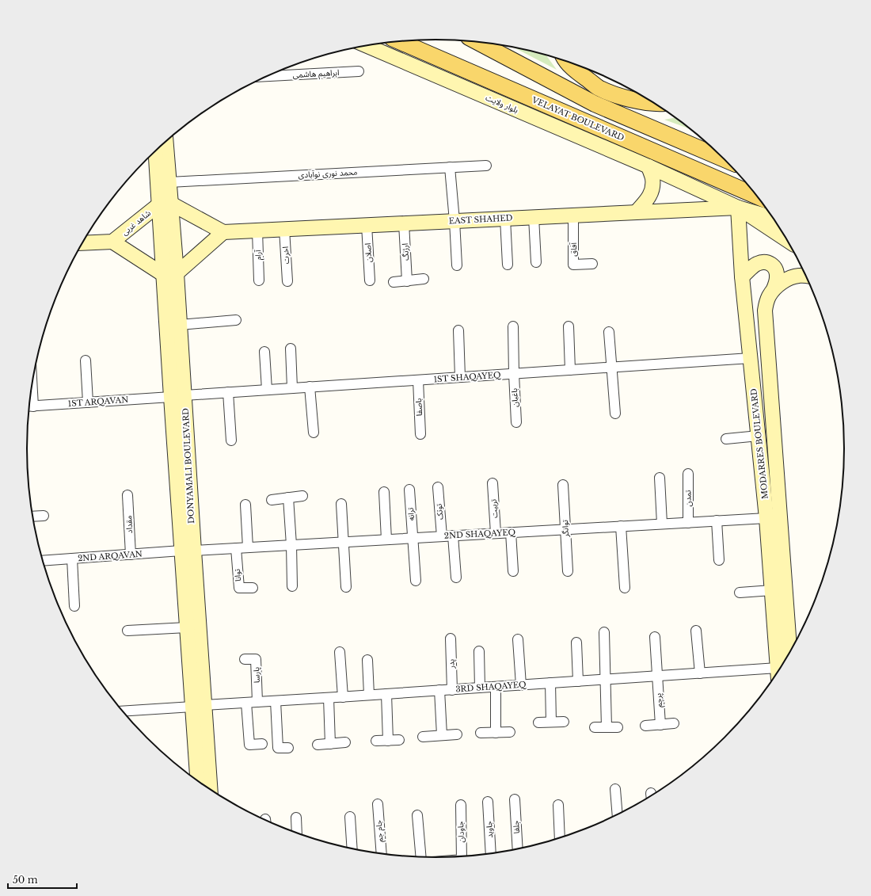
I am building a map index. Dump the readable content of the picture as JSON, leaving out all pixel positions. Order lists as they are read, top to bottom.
{
  "streets": {
    "main road": [
      "بلوار ولایت",
      "VELAYAT BOULEVARD",
      "EAST SHAHED",
      "شاهد غربی",
      "MODARRES BOULEVARD",
      "DONYAMALI BOULEVARD"
    ],
    "street": [
      "ابراهیم هاشمی",
      "محمد نوری نوآبادی",
      "آفاق",
      "ارژنگ",
      "اصلان",
      "آرام",
      "اخرت",
      "1ST SHAQAYEQ",
      "باغبان",
      "1ST ARQAVAN",
      "باصفا",
      "تمدن",
      "تربیت",
      "توتک",
      "ترانه",
      "مقداد",
      "توانگر",
      "2ND SHAQAYEQ",
      "2ND ARQAVAN",
      "توانا",
      "پدر",
      "پارسا",
      "3RD SHAQAYEQ",
      "پرچم",
      "جلفا",
      "جاوید",
      "جام جم",
      "جاودان"
    ]
  },
  "crossings": [
    ["بلوار ولایت", "EAST SHAHED"],
    ["بلوار ولایت", "MODARRES BOULEVARD"],
    ["محمد نوری نوآبادی", "DONYAMALI BOULEVARD"],
    ["EAST SHAHED", "آفاق"],
    ["EAST SHAHED", "ارژنگ"],
    ["EAST SHAHED", "اصلان"],
    ["EAST SHAHED", "آرام"],
    ["EAST SHAHED", "اخرت"],
    ["EAST SHAHED", "MODARRES BOULEVARD"],
    ["شاهد غربی", "DONYAMALI BOULEVARD"],
    ["1ST SHAQAYEQ", "باغبان"],
    ["1ST SHAQAYEQ", "باصفا"],
    ["1ST SHAQAYEQ", "MODARRES BOULEVARD"],
    ["1ST SHAQAYEQ", "DONYAMALI BOULEVARD"],
    ["1ST ARQAVAN", "DONYAMALI BOULEVARD"],
    ["MODARRES BOULEVARD", "2ND SHAQAYEQ"],
    ["DONYAMALI BOULEVARD", "2ND SHAQAYEQ"],
    ["DONYAMALI BOULEVARD", "2ND ARQAVAN"],
    ["DONYAMALI BOULEVARD", "3RD SHAQAYEQ"],
    ["تمدن", "2ND SHAQAYEQ"],
    ["تربیت", "2ND SHAQAYEQ"],
    ["توتک", "2ND SHAQAYEQ"],
    ["ترانه", "2ND SHAQAYEQ"],
    ["مقداد", "2ND ARQAVAN"],
    ["توانگر", "2ND SHAQAYEQ"],
    ["2ND SHAQAYEQ", "2ND ARQAVAN"],
    ["2ND SHAQAYEQ", "توانا"],
    ["پدر", "3RD SHAQAYEQ"],
    ["پارسا", "3RD SHAQAYEQ"],
    ["3RD SHAQAYEQ", "پرچم"]
  ],
  "scale_bar": "50 m"
}
